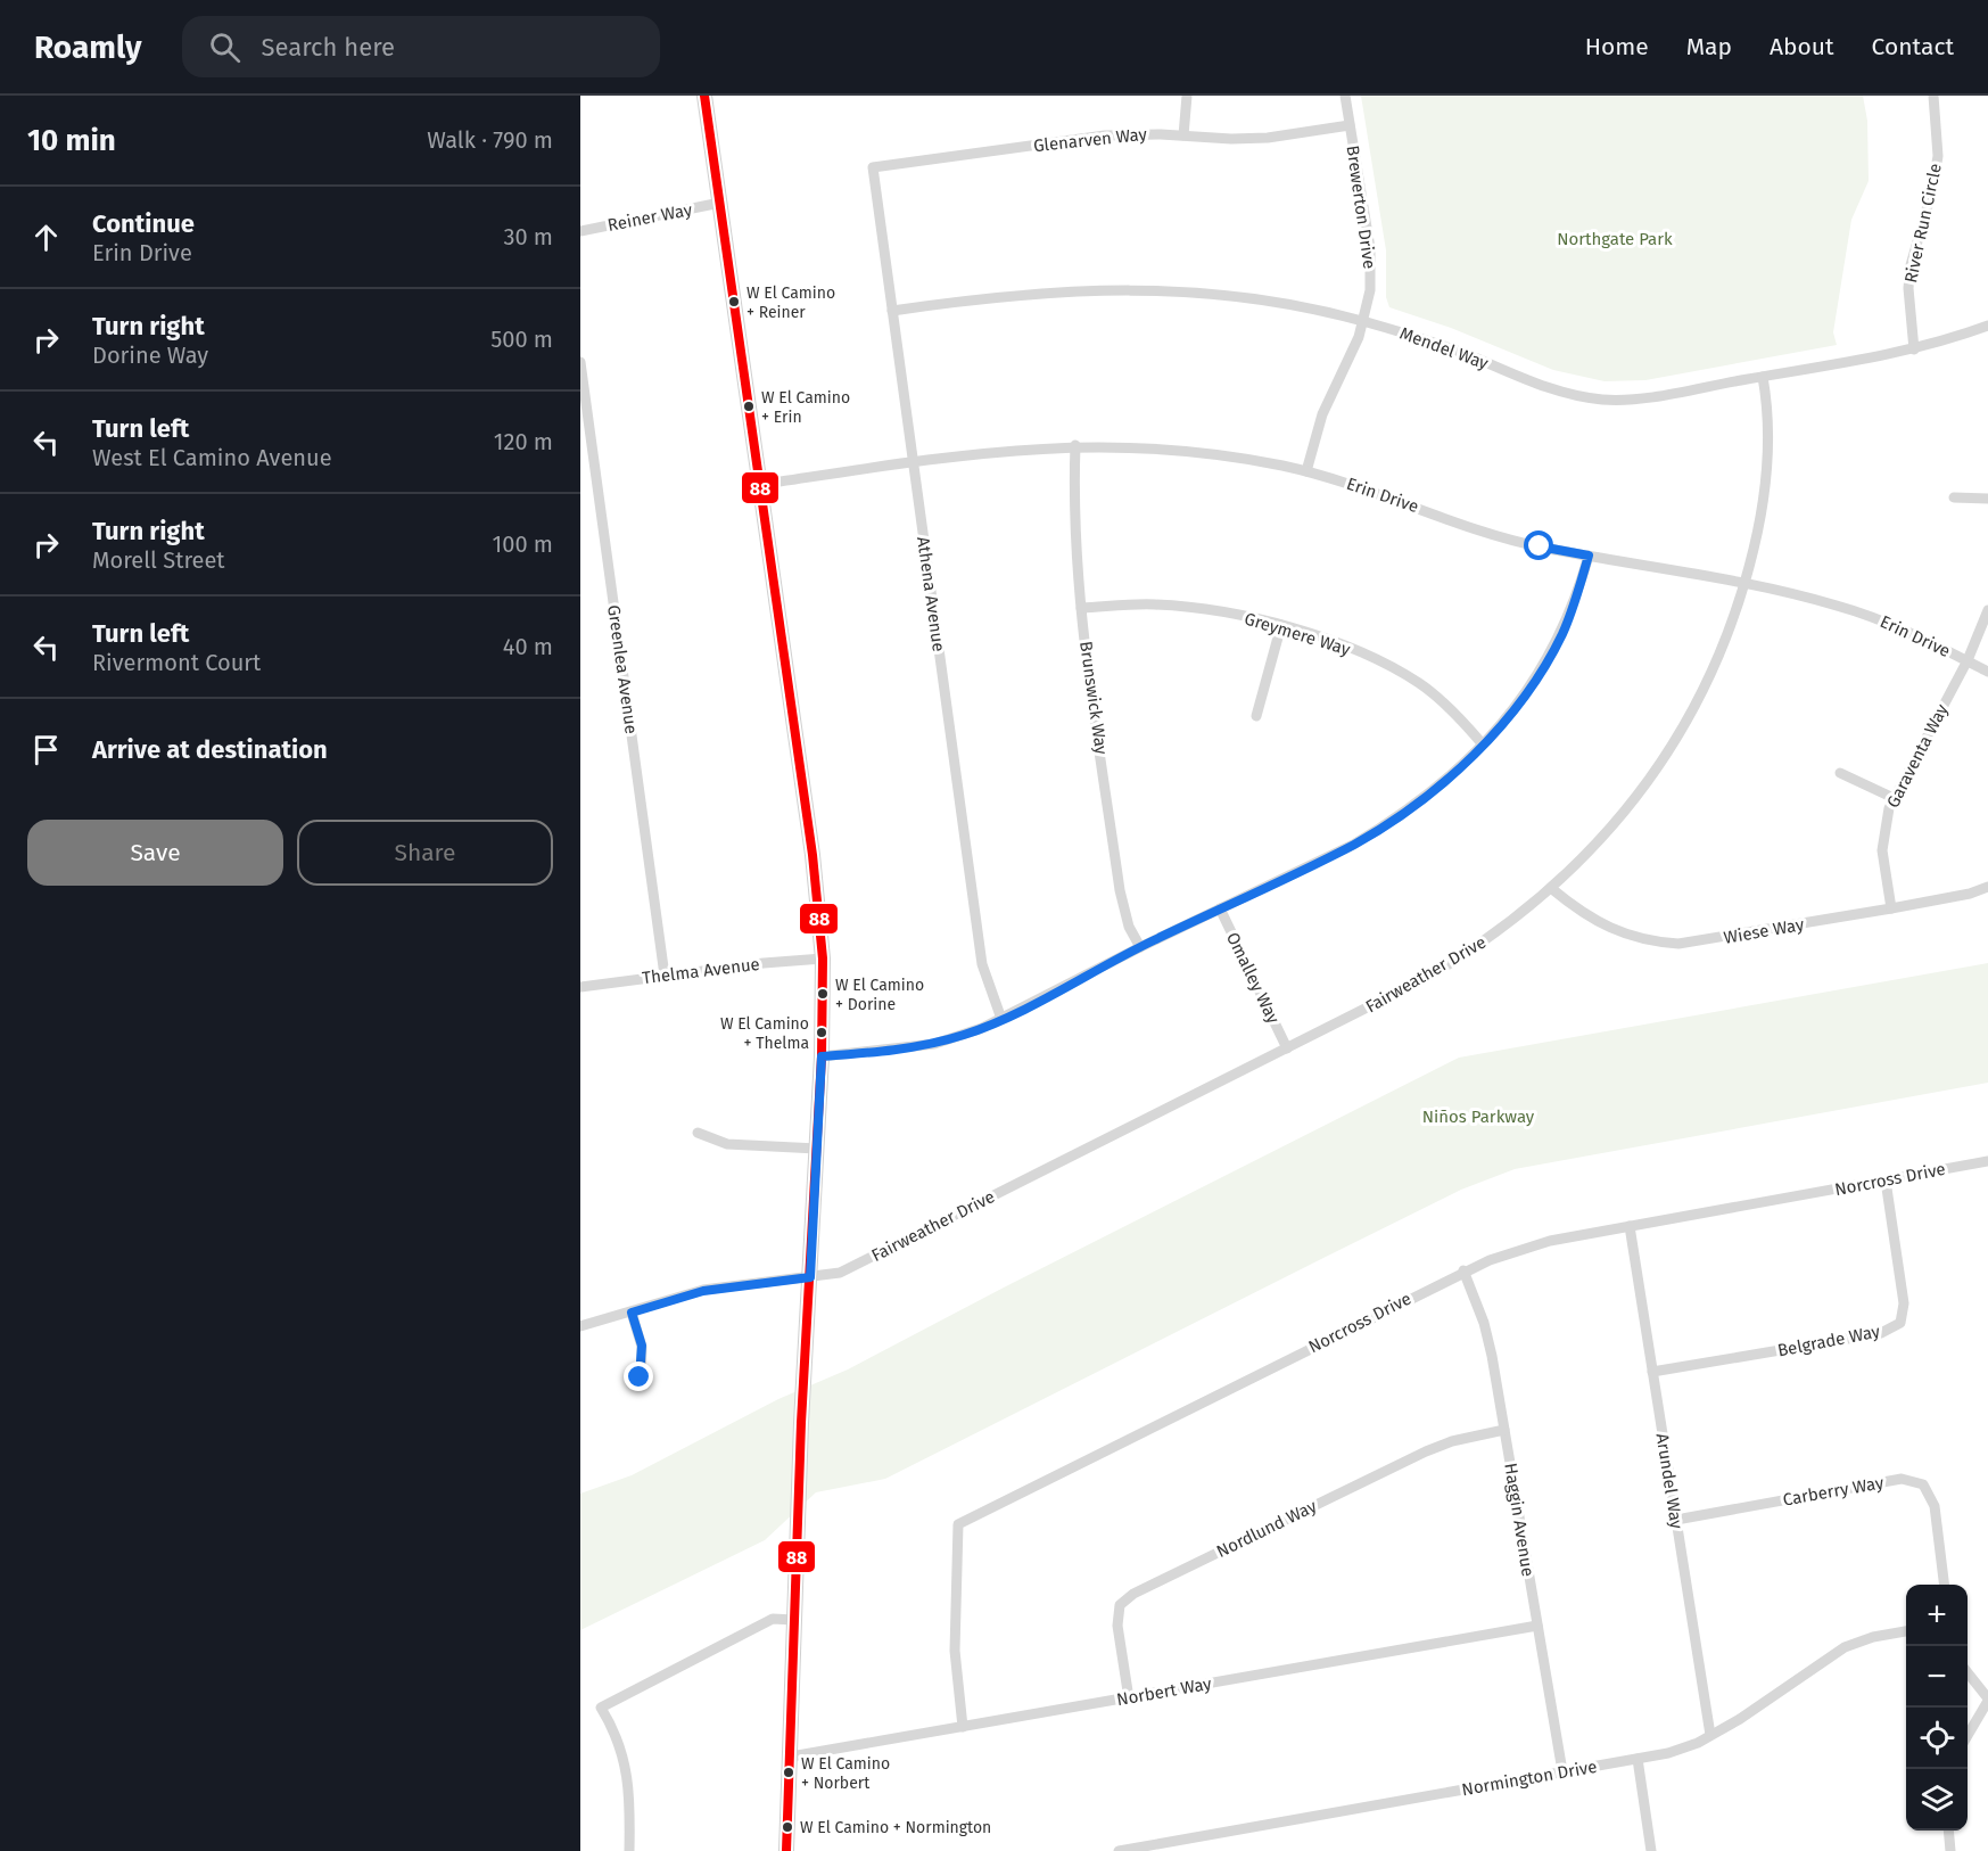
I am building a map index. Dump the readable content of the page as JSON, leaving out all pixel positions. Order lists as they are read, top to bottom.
{
  "streets": {
    "street": [
      "Glenarven Way",
      "Brewerton Drive",
      "Reiner Way",
      "River Run Circle",
      "Mendel Way",
      "Erin Drive",
      "Athena Avenue",
      "Greymere Way",
      "Greenlea Avenue",
      "Brunswick Way",
      "Garaventa Way",
      "Wiese Way",
      "Thelma Avenue",
      "Fairweather Drive",
      "Omalley Way",
      "Norcross Drive",
      "Belgrade Way",
      "Arundel Way",
      "Carberry Way",
      "Haggin Avenue",
      "Nordlund Way",
      "Norbert Way",
      "Normington Drive"
    ]
  },
  "crossings": [
    ["Glenarven Way", "Brewerton Drive"],
    ["Glenarven Way", "Athena Avenue"],
    ["Brewerton Drive", "Mendel Way"],
    ["Brewerton Drive", "Erin Drive"],
    ["River Run Circle", "Mendel Way"],
    ["Mendel Way", "Athena Avenue"],
    ["Mendel Way", "Fairweather Drive"],
    ["Erin Drive", "Athena Avenue"],
    ["Erin Drive", "Brunswick Way"],
    ["Erin Drive", "Garaventa Way"],
    ["Erin Drive", "Fairweather Drive"],
    ["Greymere Way", "Brunswick Way"],
    ["Greenlea Avenue", "Thelma Avenue"],
    ["Garaventa Way", "Wiese Way"],
    ["Wiese Way", "Fairweather Drive"],
    ["Fairweather Drive", "Omalley Way"],
    ["Norcross Drive", "Belgrade Way"],
    ["Norcross Drive", "Arundel Way"],
    ["Norcross Drive", "Haggin Avenue"],
    ["Norcross Drive", "Norbert Way"],
    ["Belgrade Way", "Arundel Way"],
    ["Arundel Way", "Carberry Way"],
    ["Arundel Way", "Normington Drive"],
    ["Haggin Avenue", "Nordlund Way"],
    ["Haggin Avenue", "Norbert Way"],
    ["Haggin Avenue", "Normington Drive"],
    ["Nordlund Way", "Norbert Way"]
  ],
  "parks": ["Northgate Park", "Niños Parkway"],
  "places": [
    "W El Camino + Reiner",
    "W El Camino + Erin",
    "W El Camino + Dorine",
    "W El Camino + Thelma",
    "W El Camino + Norbert",
    "W El Camino + Normington"
  ],
  "lines": ["transit line 88"],
  "page": {
    "header": "Roamly",
    "search": "Search here",
    "nav": [
      "Home",
      "Map",
      "About",
      "Contact"
    ],
    "heading": ["10 min", "Walk · 790 m"],
    "list": [
      ["Continue", "Erin Drive", "30 m"],
      ["Turn right", "Dorine Way", "500 m"],
      ["Turn left", "West El Camino Avenue", "120 m"],
      ["Turn right", "Morell Street", "100 m"],
      ["Turn left", "Rivermont Court", "40 m"],
      "Arrive at destination"
    ],
    "buttons": ["Save", "Share"],
    "map_buttons": ["+", "−"]
  }
}
